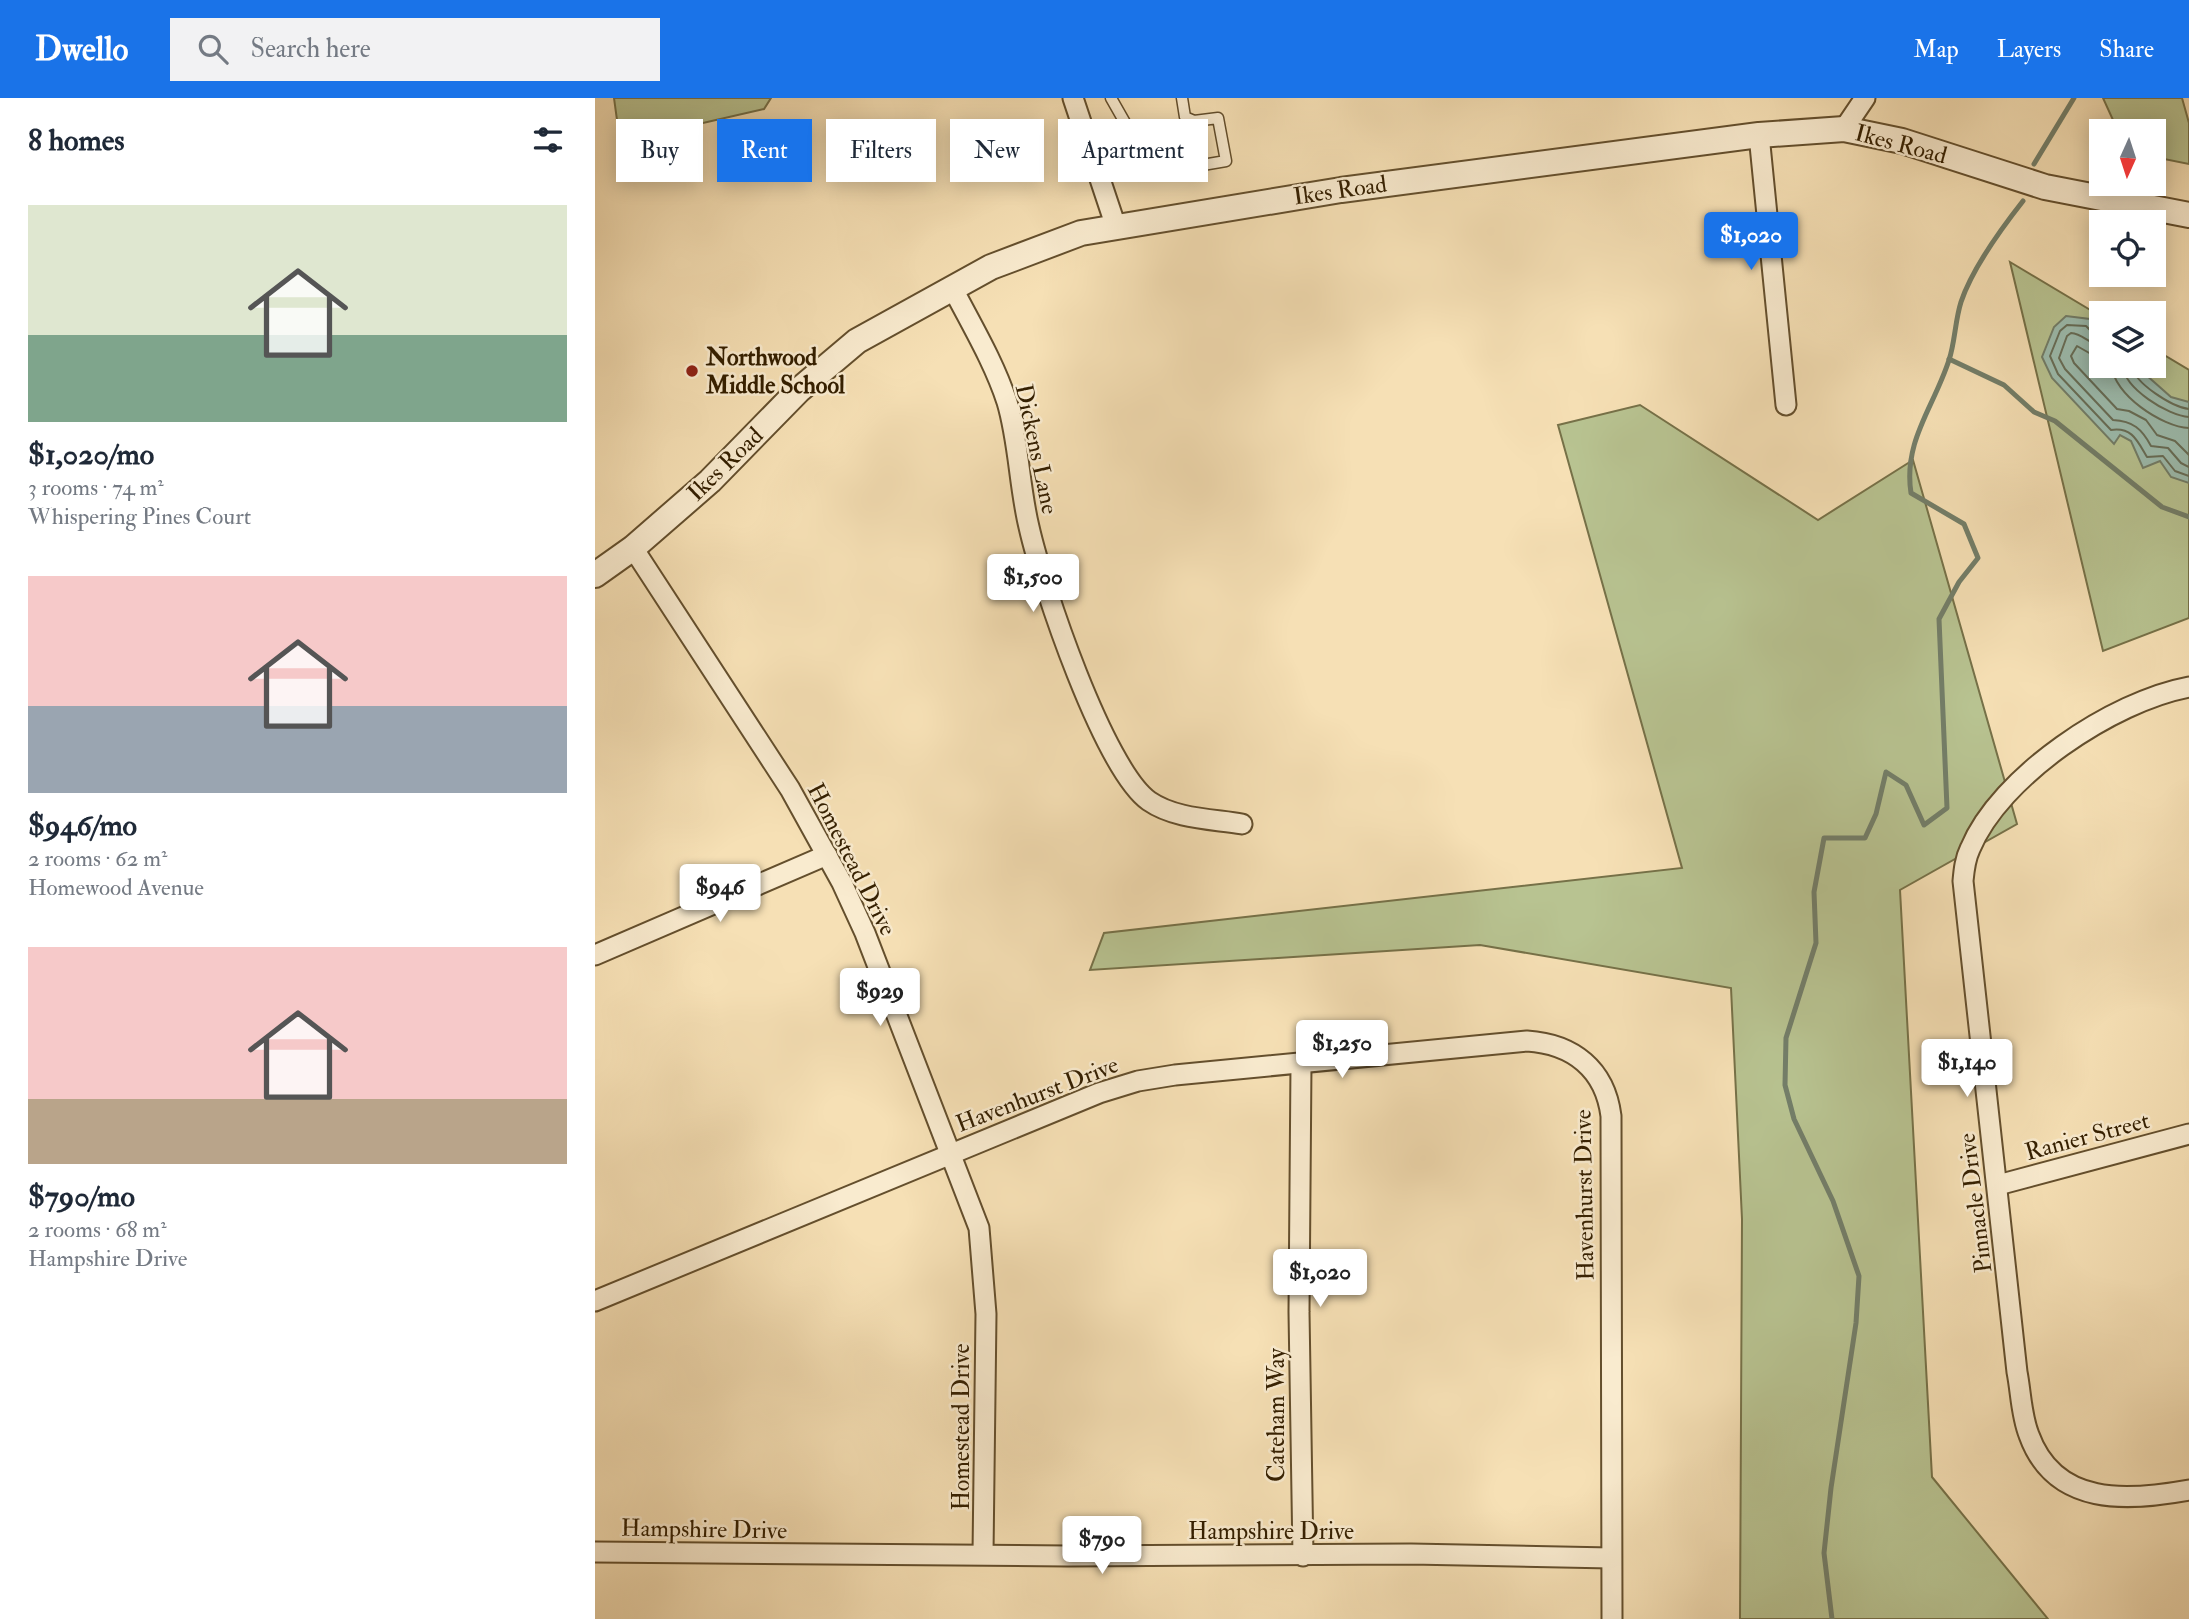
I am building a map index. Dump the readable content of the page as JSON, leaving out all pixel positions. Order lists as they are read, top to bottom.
{
  "streets": {
    "street": [
      "Ikes Road",
      "Dickens Lane",
      "Homestead Drive",
      "Havenhurst Drive",
      "Ranier Street",
      "Pinnacle Drive",
      "Cateham Way",
      "Hampshire Drive"
    ]
  },
  "crossings": [
    ["Ikes Road", "Dickens Lane"],
    ["Ikes Road", "Homestead Drive"],
    ["Homestead Drive", "Havenhurst Drive"],
    ["Homestead Drive", "Hampshire Drive"],
    ["Havenhurst Drive", "Cateham Way"],
    ["Havenhurst Drive", "Hampshire Drive"],
    ["Ranier Street", "Pinnacle Drive"],
    ["Cateham Way", "Hampshire Drive"]
  ],
  "places": ["Northwood Middle School"],
  "north": "bottom",
  "page": {
    "header": "Dwello",
    "search": "Search here",
    "nav": ["Map", "Layers", "Share"],
    "heading": "8 homes",
    "chip": [
      "Buy",
      "Rent",
      "Filters",
      "New",
      "Apartment"
    ],
    "list": [
      {
        "name": "$1,020/mo",
        "note": "3 rooms · 74 m² · Whispering Pines Court"
      },
      {
        "name": "$946/mo",
        "note": "2 rooms · 62 m² · Homewood Avenue"
      },
      {
        "name": "$790/mo",
        "note": "2 rooms · 68 m² · Hampshire Drive"
      }
    ],
    "price": [
      "$1,020",
      "$1,500",
      "$946",
      "$929",
      "$1,250",
      "$1,140",
      "$1,020",
      "$790"
    ]
  }
}
